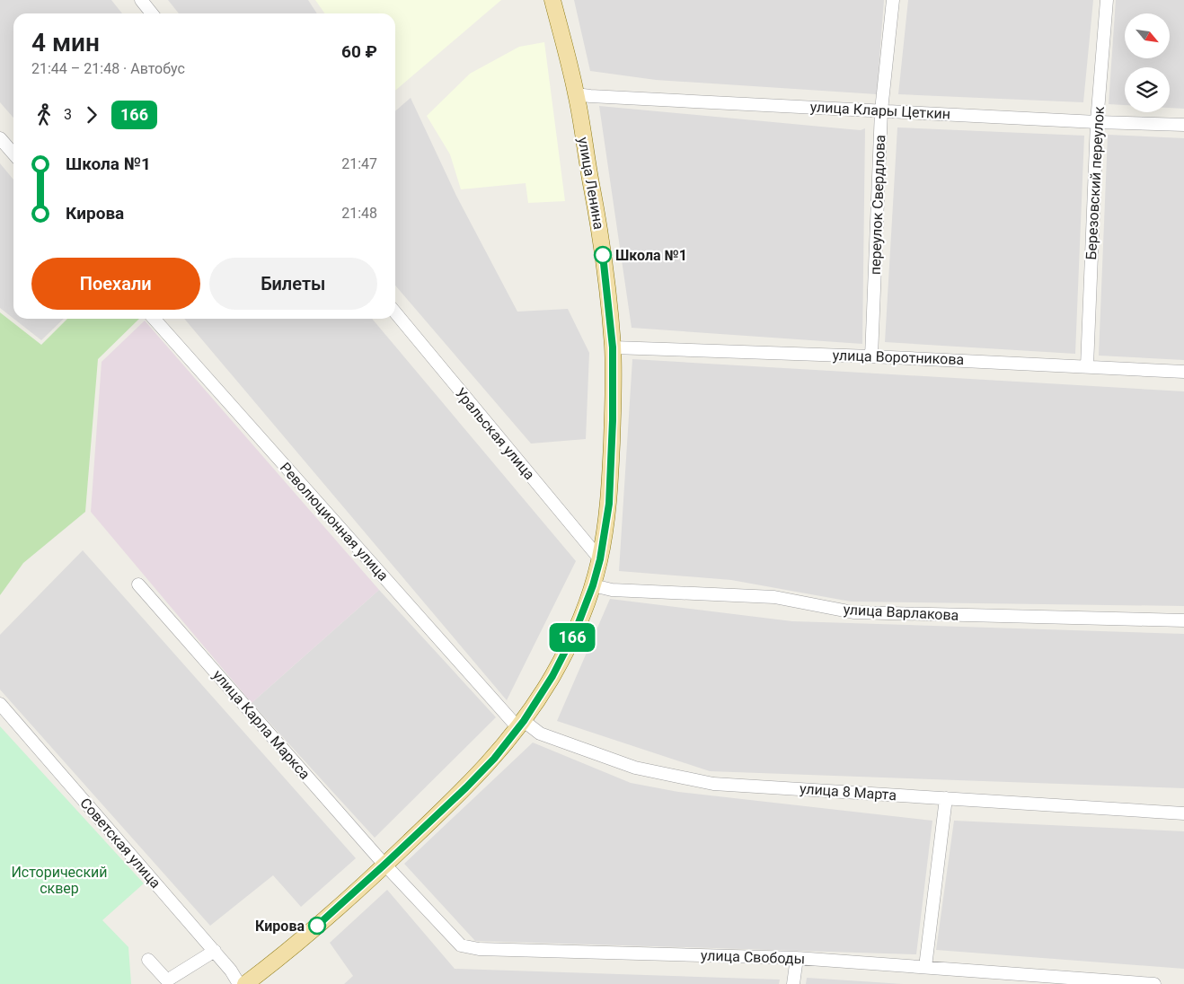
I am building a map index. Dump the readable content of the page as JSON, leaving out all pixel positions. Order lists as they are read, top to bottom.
{
  "streets": {
    "main road": ["улица Ленина"],
    "street": [
      "улица Клары Цеткин",
      "Березовский переулок",
      "переулок Свердлова",
      "улица Воротникова",
      "Уральская улица",
      "Революционная улица",
      "улица Варлакова",
      "улица Карла Маркса",
      "улица 8 Марта",
      "Советская улица",
      "улица Свободы"
    ]
  },
  "crossings": [
    ["улица Клары Цеткин", "улица Ленина"],
    ["улица Клары Цеткин", "Березовский переулок"],
    ["улица Клары Цеткин", "переулок Свердлова"],
    ["улица Ленина", "улица Воротникова"],
    ["улица Ленина", "Уральская улица"],
    ["улица Ленина", "Революционная улица"],
    ["улица Ленина", "улица Варлакова"],
    ["улица Ленина", "улица Карла Маркса"],
    ["улица Ленина", "улица 8 Марта"],
    ["улица Ленина", "улица Свободы"],
    ["Березовский переулок", "улица Воротникова"],
    ["переулок Свердлова", "улица Воротникова"],
    ["Революционная улица", "улица 8 Марта"],
    ["улица Карла Маркса", "улица Свободы"]
  ],
  "parks": ["Исторический сквер"],
  "places": ["Школа №1", "Кирова"],
  "lines": ["bus line 166"],
  "north": "bottom right",
  "page": {
    "on_map": "166",
    "heading": ["4 мин", "21:44 – 21:48 · Автобус", "60 ₽"],
    "legs": ["3", "166"],
    "list": [
      {
        "name": "Школа №1",
        "value": "21:47"
      },
      {
        "name": "Кирова",
        "value": "21:48"
      }
    ],
    "buttons": ["Поехали", "Билеты"]
  }
}
